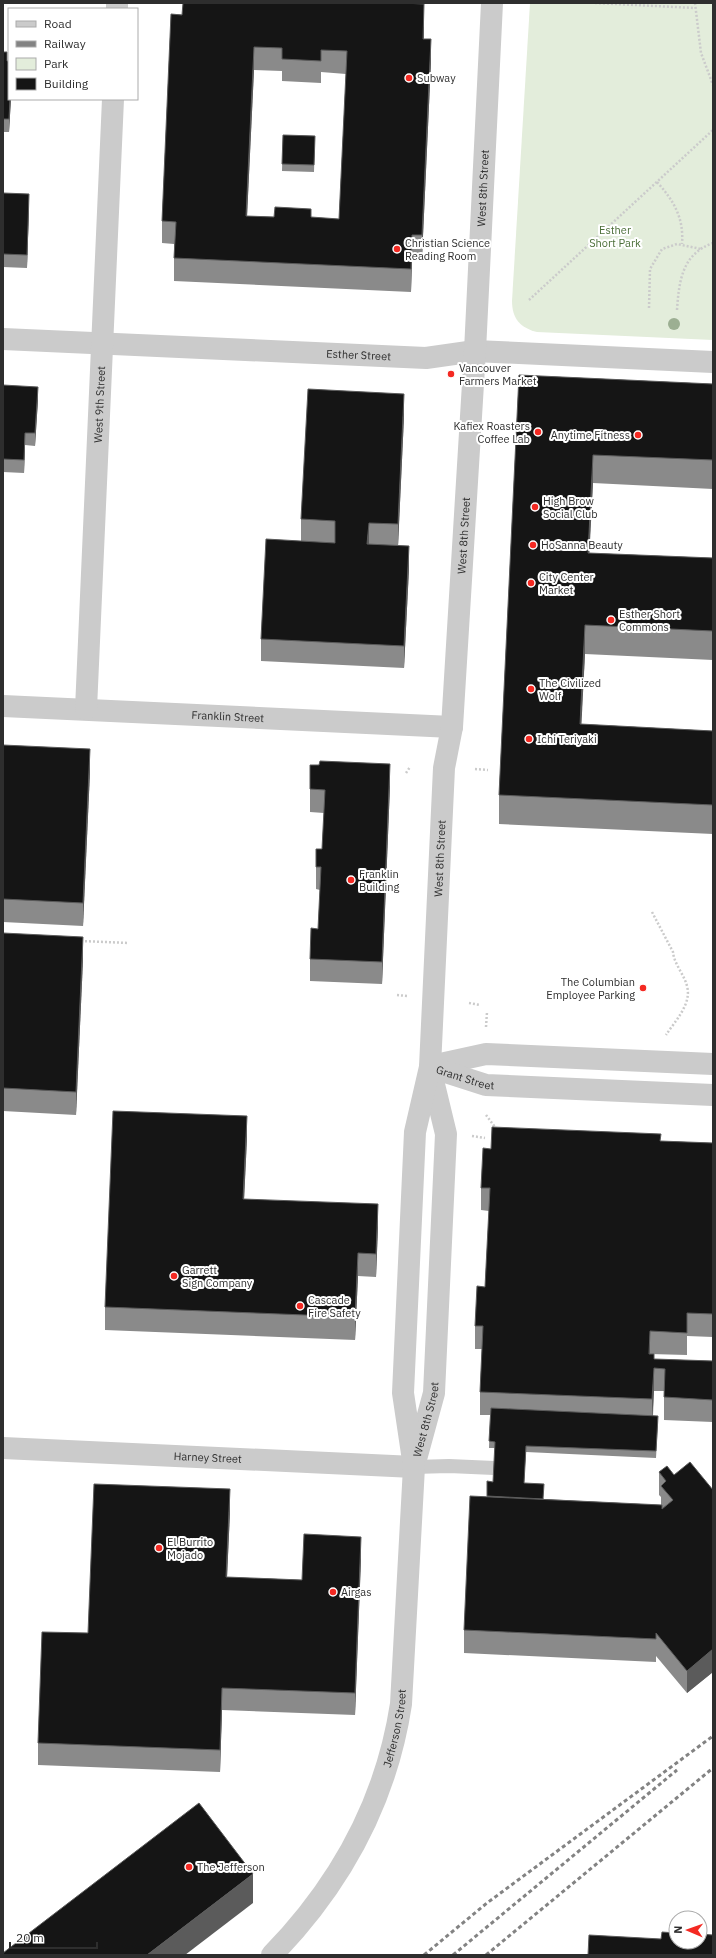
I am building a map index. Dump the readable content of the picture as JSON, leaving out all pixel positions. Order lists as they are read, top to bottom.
{
  "streets": {
    "street": [
      "West 8th Street",
      "Esther Street",
      "West 9th Street",
      "Franklin Street",
      "Grant Street",
      "Harney Street",
      "Jefferson Street"
    ]
  },
  "crossings": [
    ["West 8th Street", "Esther Street"],
    ["West 8th Street", "Franklin Street"],
    ["West 8th Street", "Grant Street"],
    ["West 8th Street", "Harney Street"],
    ["West 8th Street", "Jefferson Street"],
    ["Esther Street", "West 9th Street"],
    ["West 9th Street", "Franklin Street"],
    ["Harney Street", "Jefferson Street"]
  ],
  "parks": ["Esther Short Park"],
  "places": [
    "Subway",
    "Christian Science Reading Room",
    "Vancouver Farmers Market",
    "Kafiex Roasters Coffee Lab",
    "Anytime Fitness",
    "High Brow Social Club",
    "HoSanna Beauty",
    "City Center Market",
    "Esther Short Commons",
    "The Civilized Wolf",
    "Ichi Teriyaki",
    "Franklin Building",
    "The Columbian Employee Parking",
    "Garrett Sign Company",
    "Cascade Fire Safety",
    "El Burrito Mojado",
    "Airgas",
    "The Jefferson"
  ],
  "legend": [
    "Road",
    "Railway",
    "Park",
    "Building"
  ],
  "scale_bar": "20 m",
  "north": "left"
}
